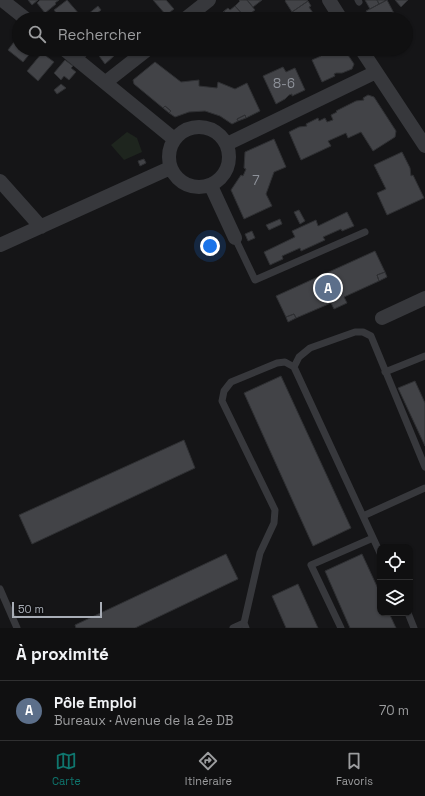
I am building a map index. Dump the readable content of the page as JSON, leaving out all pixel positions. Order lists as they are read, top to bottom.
{
  "house_numbers": ["8-6", "7"],
  "scale_bar": "50 m",
  "page": {
    "search": "Rechercher",
    "pins": "A",
    "scale": "50 m",
    "heading": "À proximité",
    "list": [
      {
        "mark": "A",
        "name": "Pôle Emploi",
        "note": "Bureaux · Avenue de la 2e DB",
        "value": "70 m"
      }
    ],
    "nav": ["Carte", "Itinéraire", "Favoris"]
  }
}
